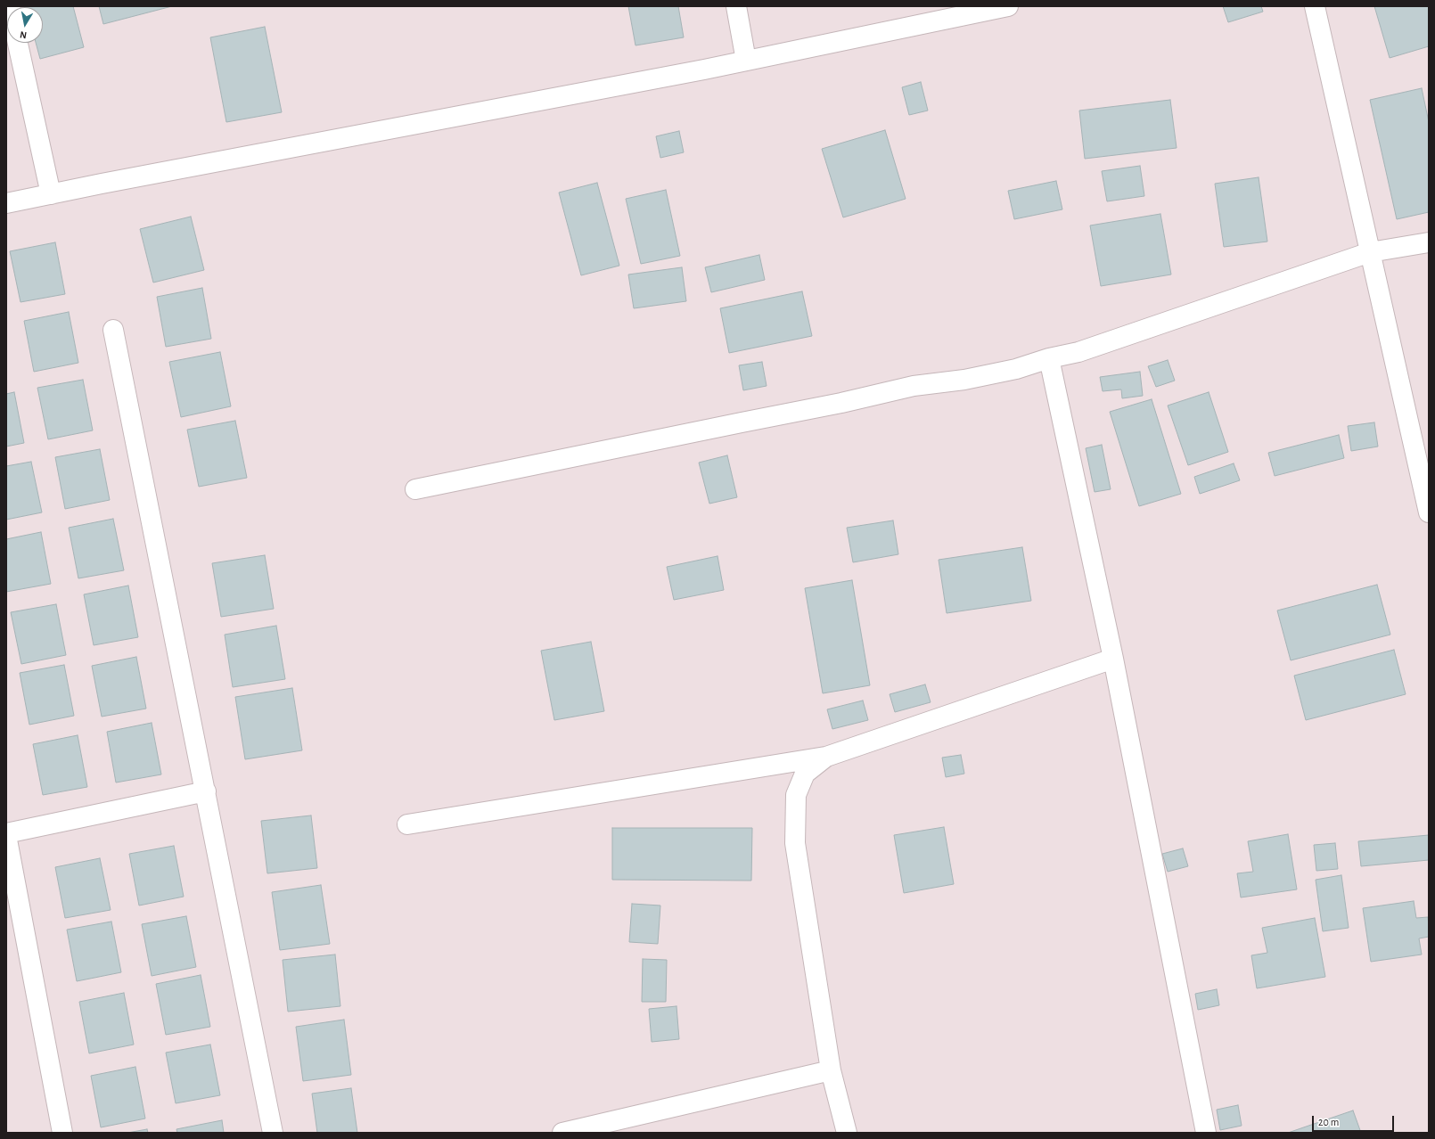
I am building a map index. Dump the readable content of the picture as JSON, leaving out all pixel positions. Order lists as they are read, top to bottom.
{
  "scale_bar": "20 m",
  "north": "bottom"
}
